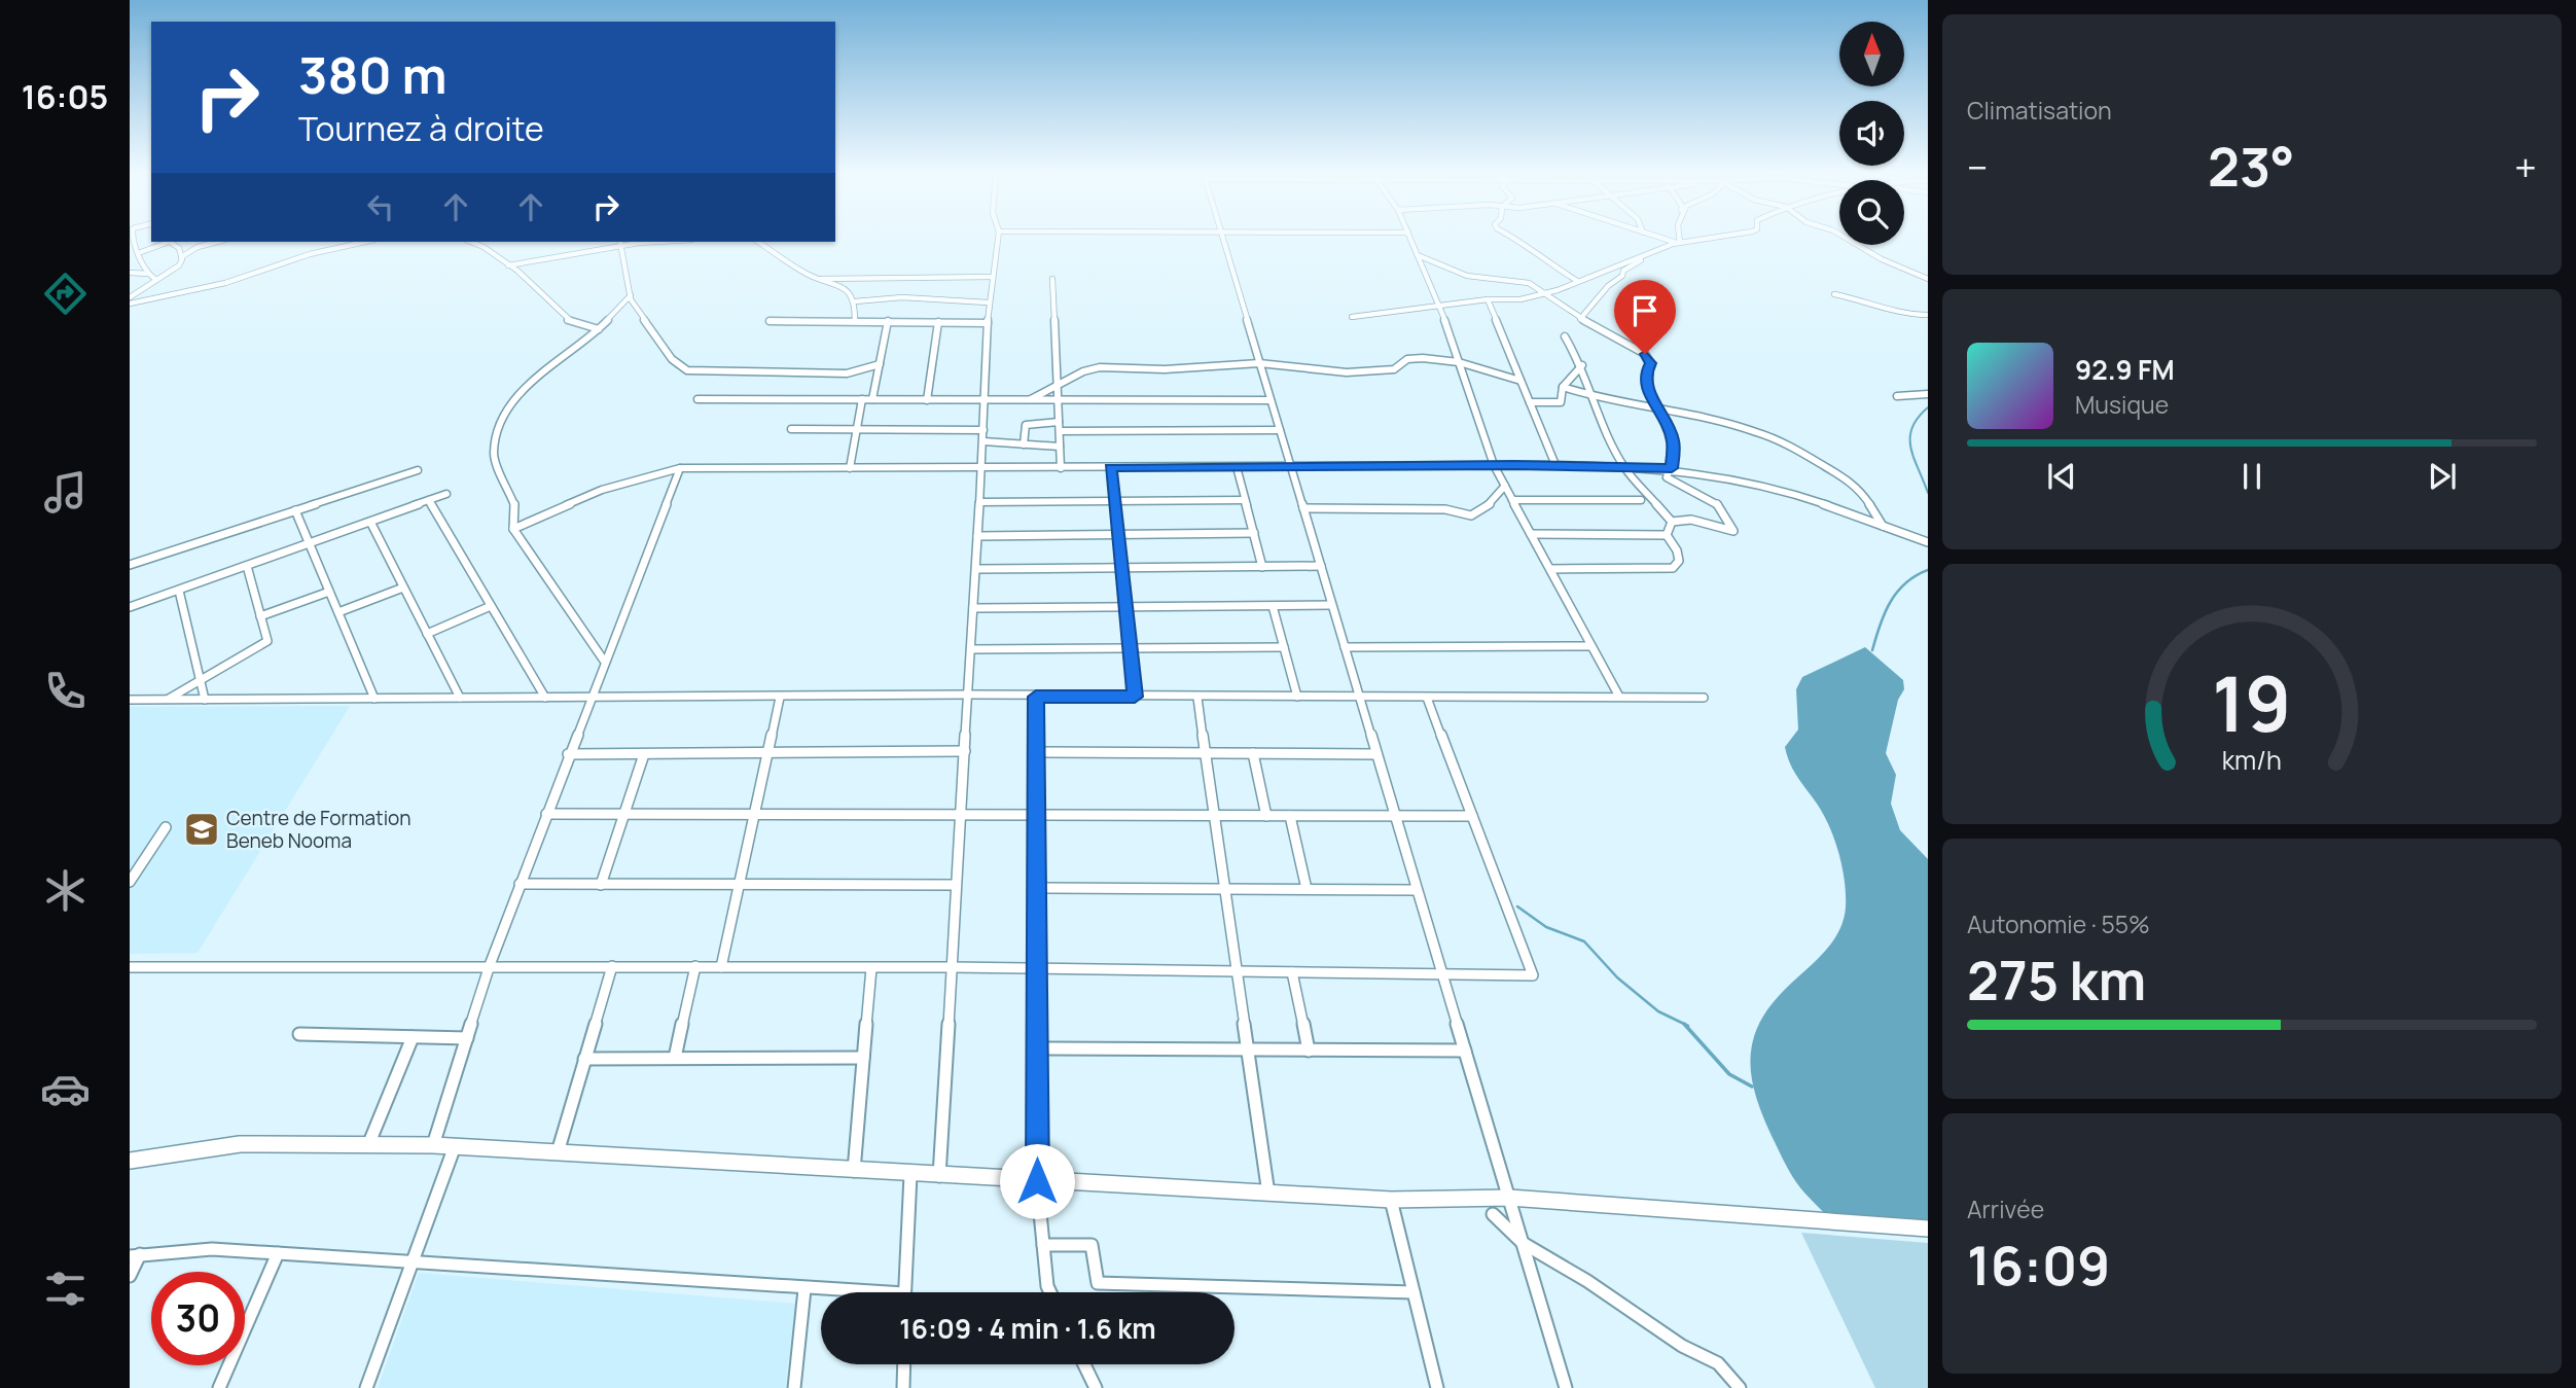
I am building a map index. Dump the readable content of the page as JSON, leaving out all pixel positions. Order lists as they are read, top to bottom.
{
  "places": {
    "school or university": ["Centre de Formation Beneb Nooma"]
  },
  "north": "top",
  "page": {
    "tabs": "16:05",
    "tile": [
      "Climatisation",
      ["Autonomie · 55%", "275 km"],
      ["Arrivée", "16:09"]
    ],
    "turn": ["380 m", "Tournez à droite"],
    "heat": ["−", "23°", "+"],
    "song": ["92.9 FM", "Musique"],
    "limit": "30",
    "trip": "16:09 · 4 min · 1.6 km",
    "gauge": ["19", "km/h"]
  }
}
